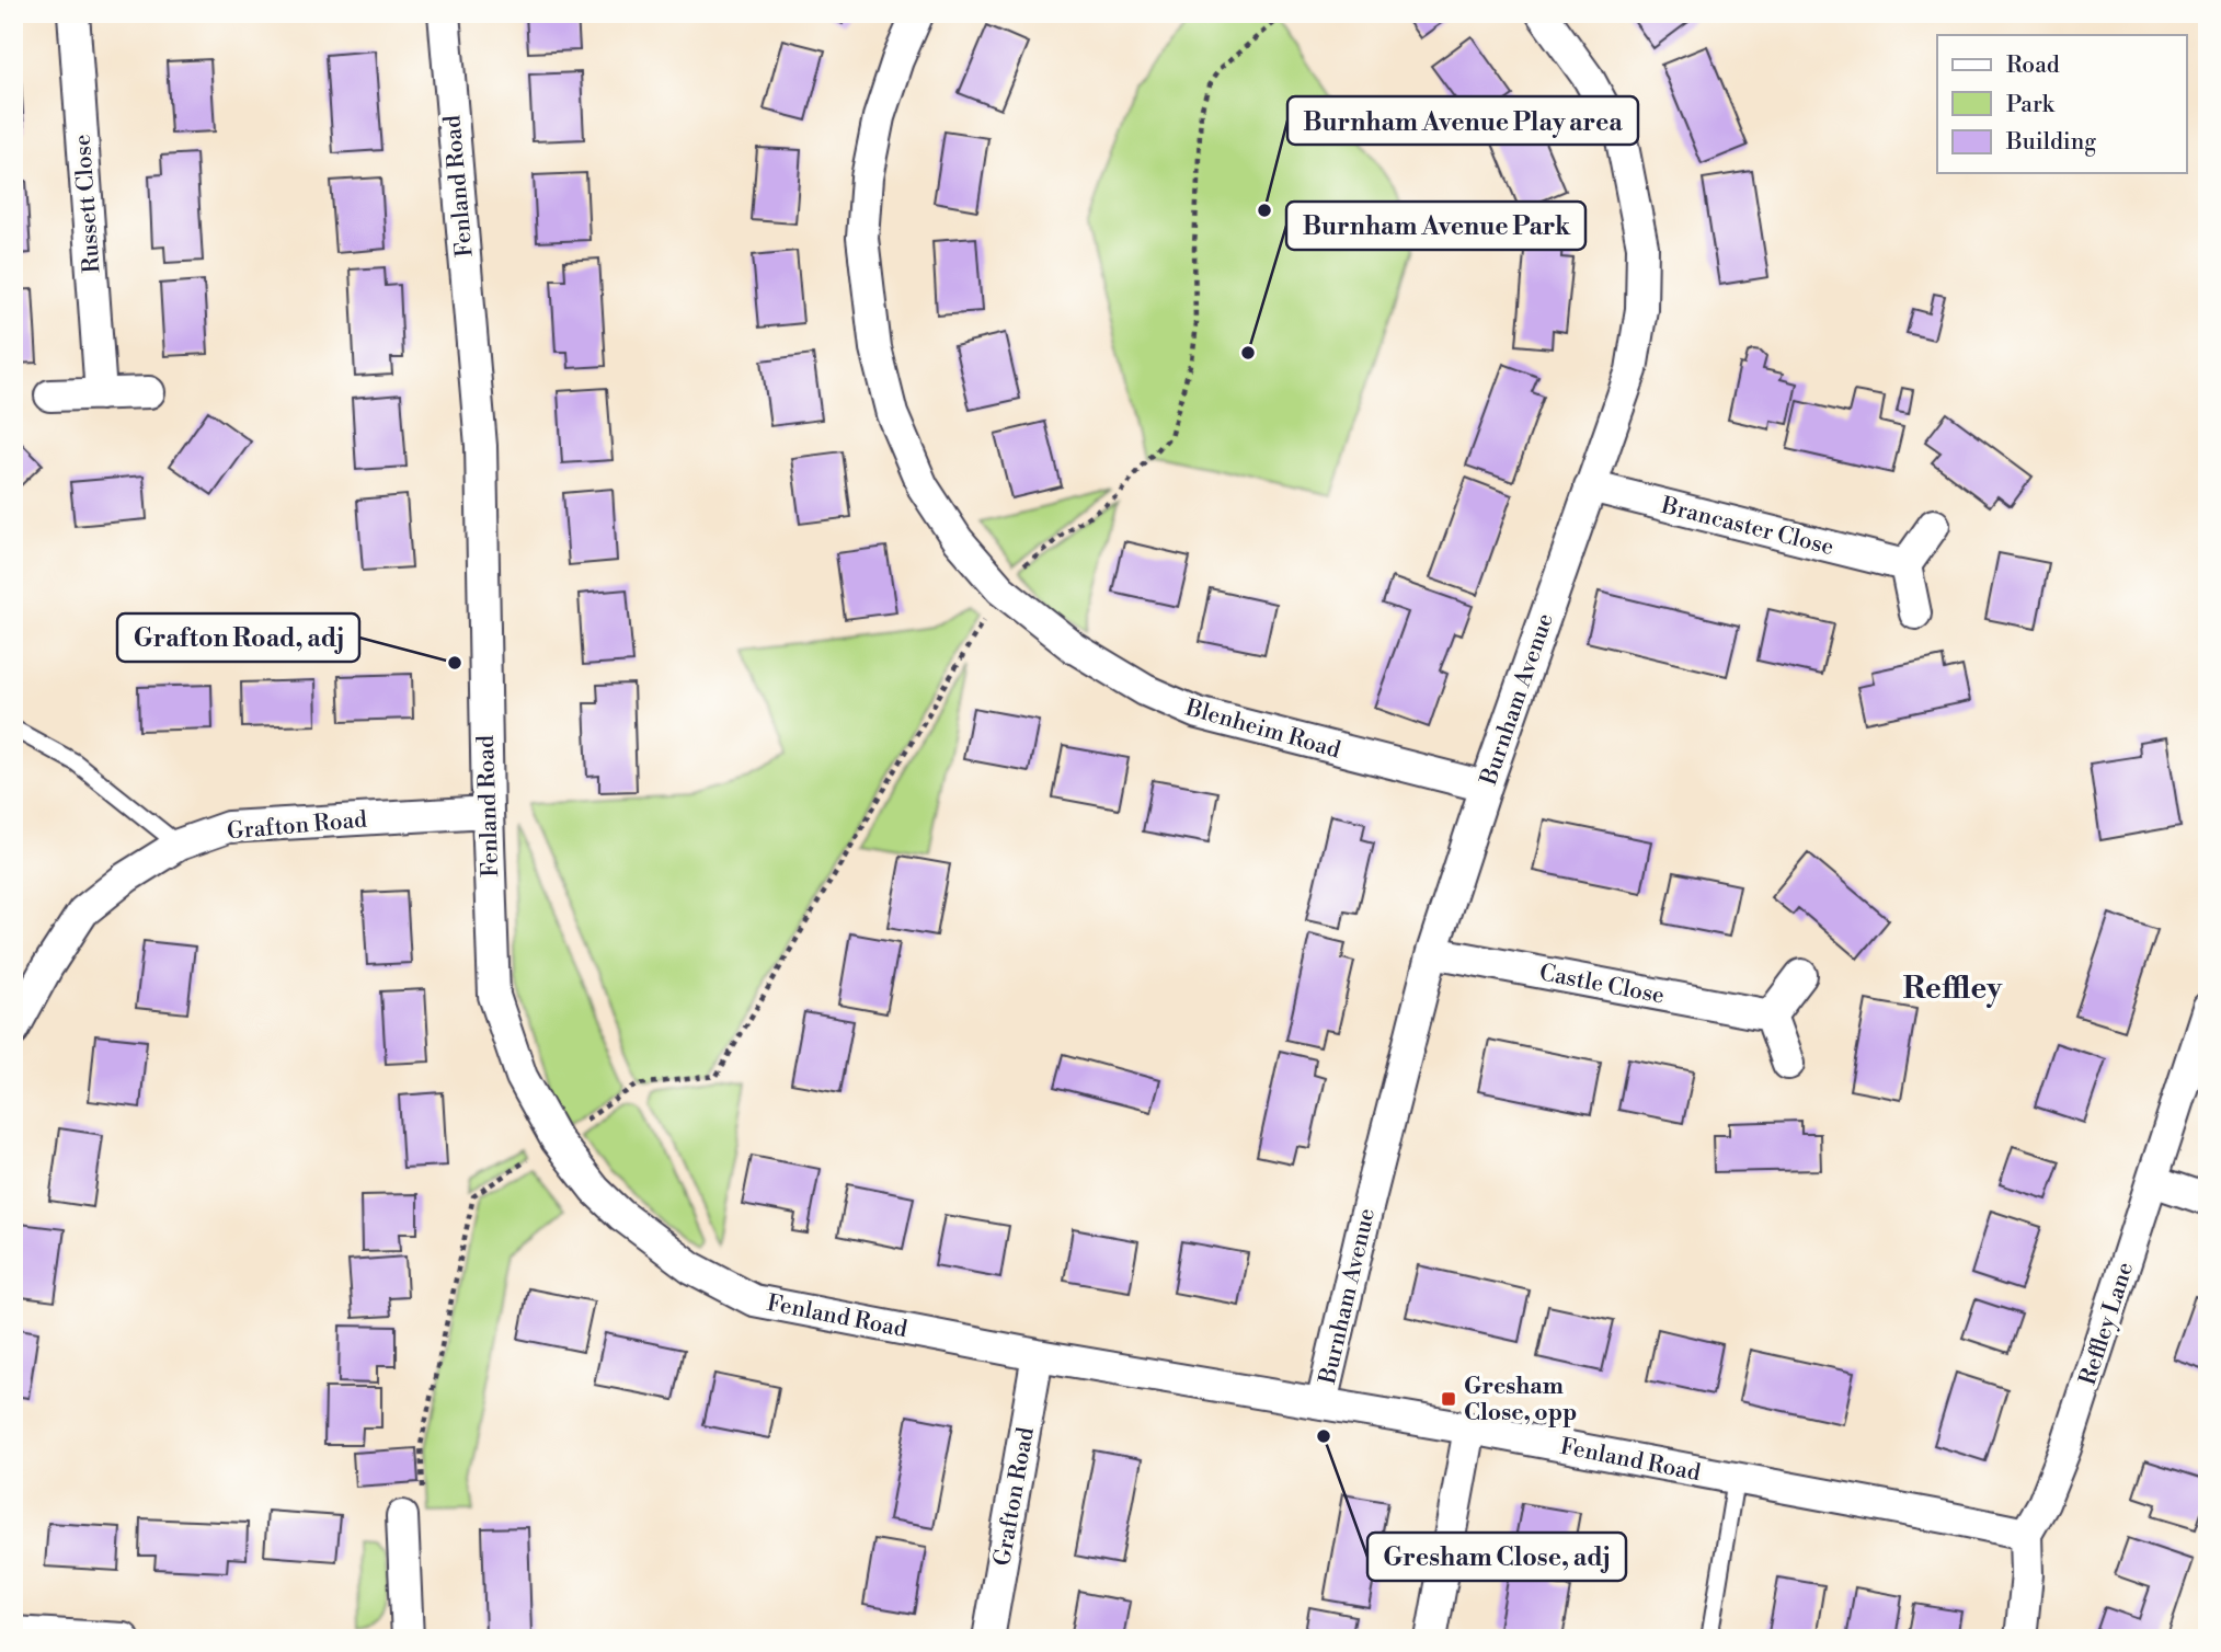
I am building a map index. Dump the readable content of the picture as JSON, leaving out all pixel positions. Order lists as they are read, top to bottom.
{
  "streets": {
    "street": [
      "Fenland Road",
      "Russett Close",
      "Brancaster Close",
      "Burnham Avenue",
      "Blenheim Road",
      "Grafton Road",
      "Castle Close",
      "Reffley Lane"
    ]
  },
  "crossings": [
    ["Fenland Road", "Burnham Avenue"],
    ["Fenland Road", "Grafton Road"],
    ["Fenland Road", "Reffley Lane"],
    ["Brancaster Close", "Burnham Avenue"],
    ["Burnham Avenue", "Blenheim Road"],
    ["Burnham Avenue", "Castle Close"]
  ],
  "districts": ["Reffley"],
  "places": {
    "other": [
      "Burnham Avenue Play area",
      "Burnham Avenue Park",
      "Grafton Road, adj",
      "Gresham Close, adj"
    ],
    "transit": ["Gresham Close, opp"]
  },
  "legend": ["Road", "Park", "Building"]
}
